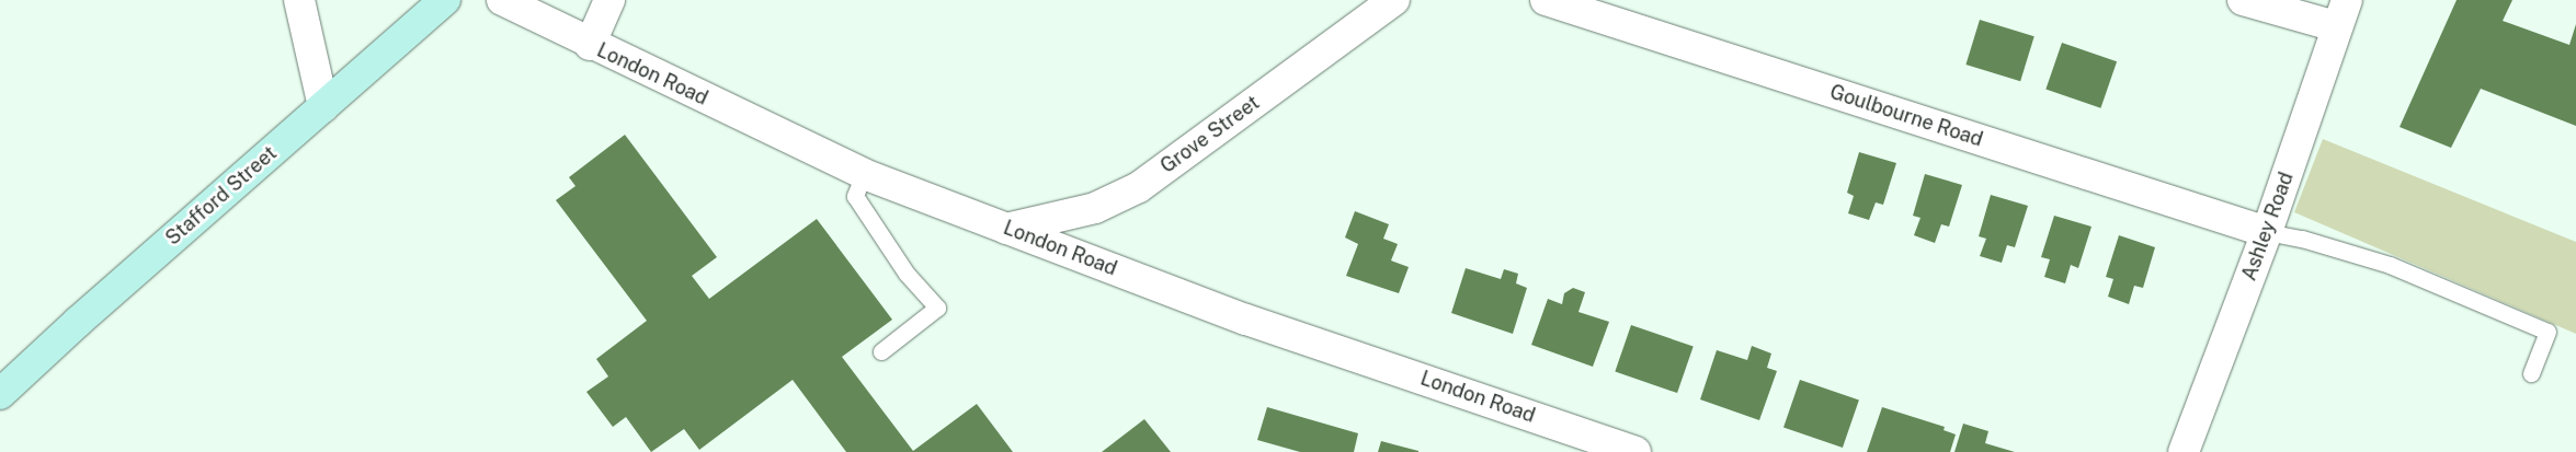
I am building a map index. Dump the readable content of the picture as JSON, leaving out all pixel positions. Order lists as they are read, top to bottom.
{
  "streets": {
    "street": [
      "London Road",
      "Goulbourne Road",
      "Grove Street",
      "Stafford Street",
      "Ashley Road"
    ]
  },
  "crossings": [
    ["London Road", "Grove Street"],
    ["Goulbourne Road", "Ashley Road"]
  ]
}
